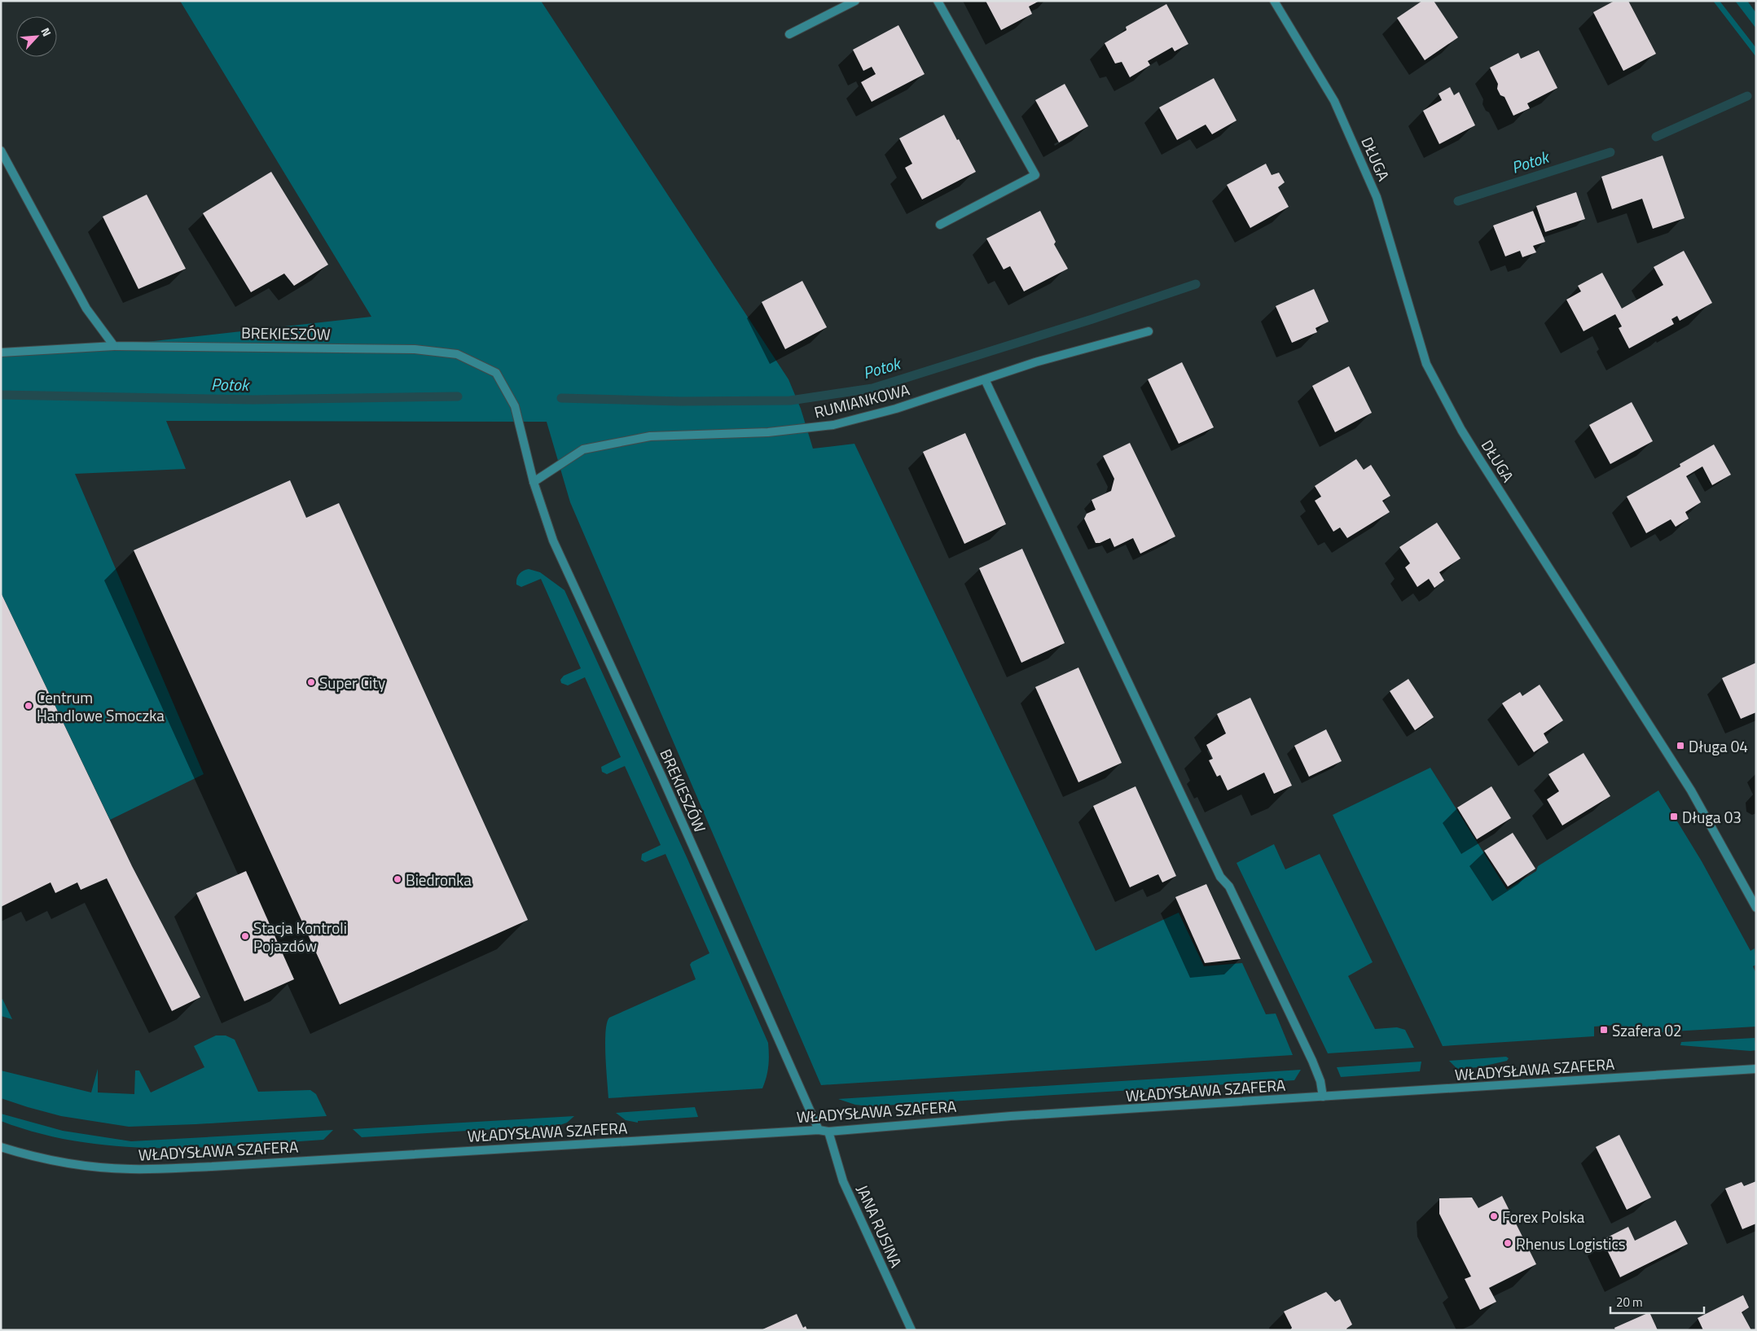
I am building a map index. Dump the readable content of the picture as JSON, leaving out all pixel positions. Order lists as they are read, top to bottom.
{
  "streets": {
    "street": [
      "DŁUGA",
      "BREKIESZÓW",
      "RUMIANKOWA",
      "WŁADYSŁAWA SZAFERA",
      "JANA RUSINA"
    ]
  },
  "crossings": [
    ["BREKIESZÓW", "RUMIANKOWA"],
    ["BREKIESZÓW", "WŁADYSŁAWA SZAFERA"],
    ["WŁADYSŁAWA SZAFERA", "JANA RUSINA"]
  ],
  "water": ["Potok"],
  "places": {
    "other": [
      "Super City",
      "Centrum Handlowe Smoczka",
      "Biedronka",
      "Stacja Kontroli Pojazdów",
      "Forex Polska",
      "Rhenus Logistics"
    ],
    "transit": ["Długa 04", "Długa 03", "Szafera 02"]
  },
  "scale_bar": "20 m",
  "north": "top right"
}
